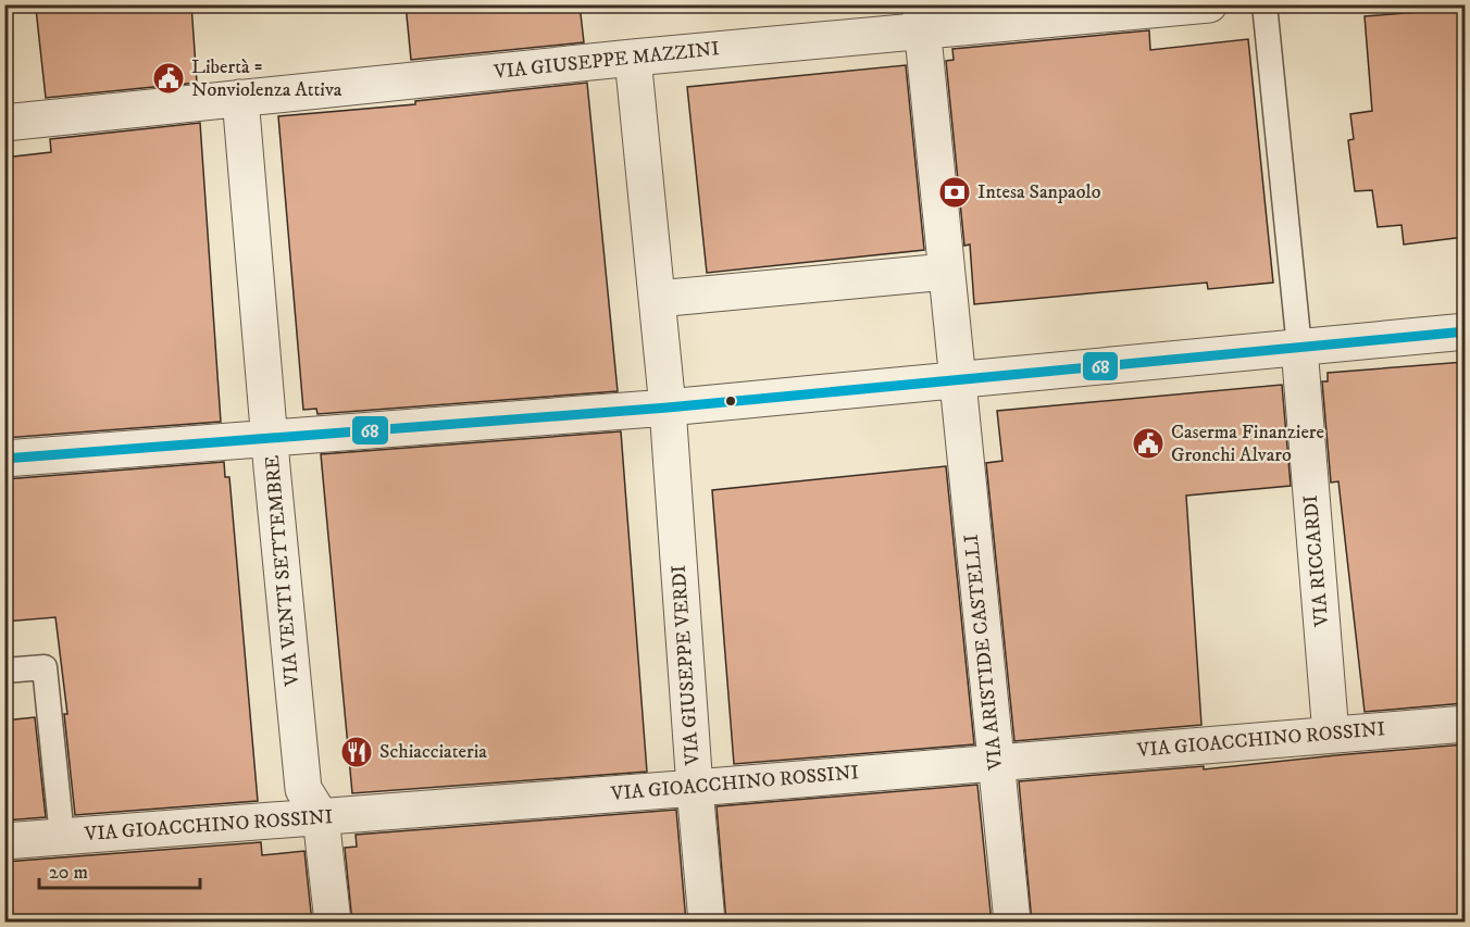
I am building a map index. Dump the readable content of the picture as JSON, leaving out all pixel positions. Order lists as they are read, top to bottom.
{
  "streets": {
    "street": [
      "VIA GIUSEPPE MAZZINI",
      "VIA RICCARDI",
      "VIA VENTI SETTEMBRE",
      "VIA ARISTIDE CASTELLI",
      "VIA GIUSEPPE VERDI",
      "VIA GIOACCHINO ROSSINI"
    ]
  },
  "crossings": [
    ["VIA GIUSEPPE MAZZINI", "VIA VENTI SETTEMBRE"],
    ["VIA RICCARDI", "VIA GIOACCHINO ROSSINI"],
    ["VIA VENTI SETTEMBRE", "VIA GIOACCHINO ROSSINI"],
    ["VIA ARISTIDE CASTELLI", "VIA GIOACCHINO ROSSINI"],
    ["VIA GIUSEPPE VERDI", "VIA GIOACCHINO ROSSINI"]
  ],
  "places": {
    "public building": ["Libertà = Nonviolenza Attiva", "Caserma Finanziere Gronchi Alvaro"],
    "bank": ["Intesa Sanpaolo"],
    "restaurant": ["Schiacciateria"]
  },
  "lines": ["transit line 68"],
  "scale_bar": "20 m"
}
